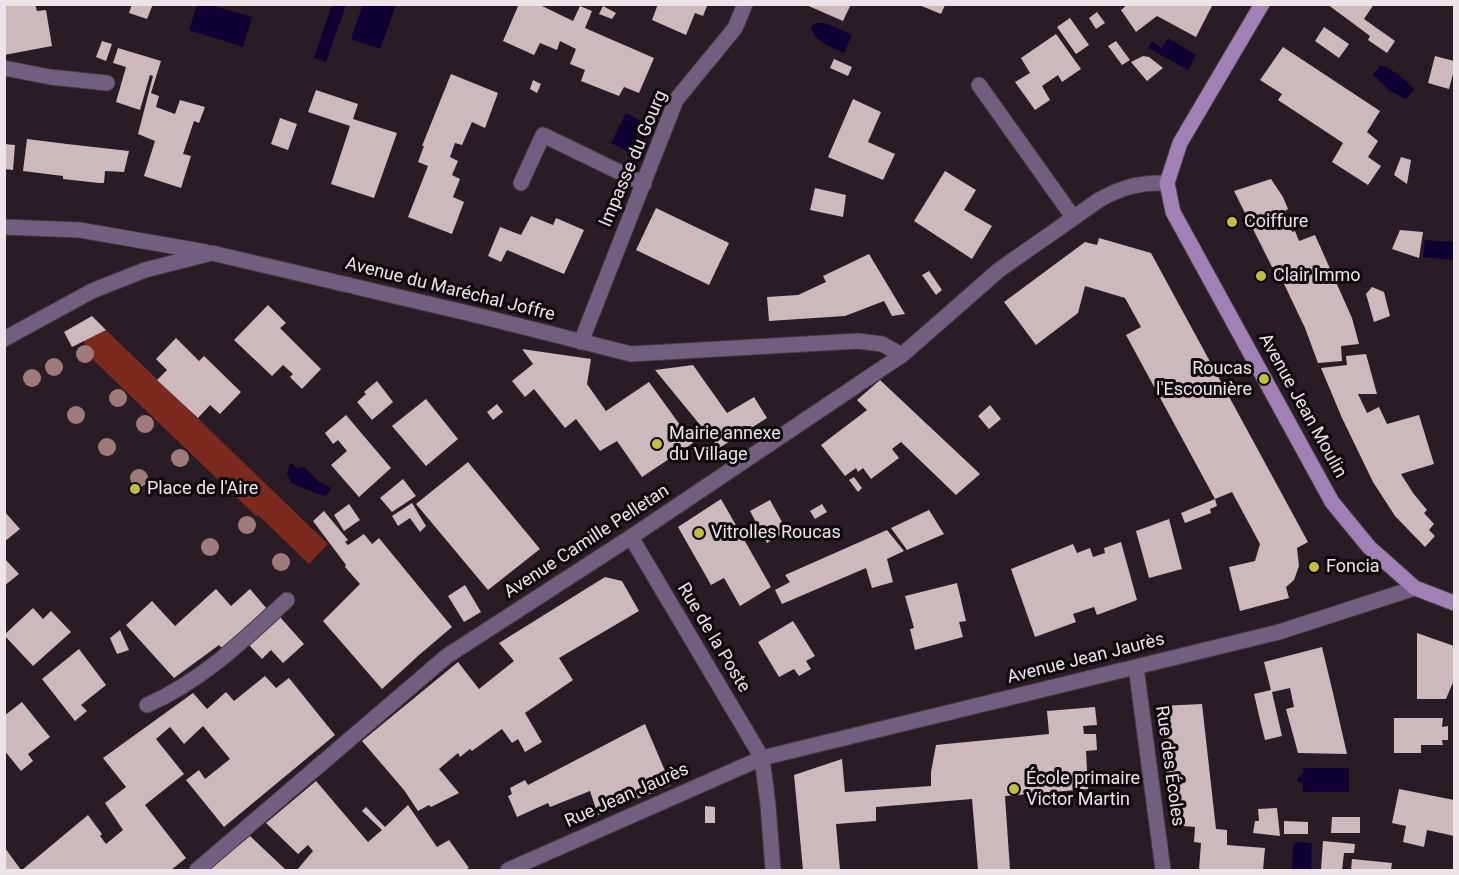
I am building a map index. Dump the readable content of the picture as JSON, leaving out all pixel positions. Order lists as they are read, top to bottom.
{
  "streets": {
    "street": [
      "Impasse du Gourg",
      "Avenue du Maréchal Joffre",
      "Avenue Jean Moulin",
      "Avenue Camille Pelletan",
      "Rue de la Poste",
      "Avenue Jean Jaurès",
      "Rue des Écoles",
      "Rue Jean Jaurès"
    ]
  },
  "crossings": [
    ["Impasse du Gourg", "Avenue du Maréchal Joffre"],
    ["Avenue du Maréchal Joffre", "Avenue Camille Pelletan"],
    ["Avenue Jean Moulin", "Avenue Camille Pelletan"],
    ["Avenue Jean Moulin", "Avenue Jean Jaurès"],
    ["Avenue Camille Pelletan", "Rue de la Poste"],
    ["Rue de la Poste", "Avenue Jean Jaurès"],
    ["Rue de la Poste", "Rue Jean Jaurès"],
    ["Avenue Jean Jaurès", "Rue des Écoles"],
    ["Avenue Jean Jaurès", "Rue Jean Jaurès"]
  ],
  "places": [
    "Coiffure",
    "Clair Immo",
    "Roucas l'Escounière",
    "Mairie annexe du Village",
    "Place de l'Aire",
    "Vitrolles Roucas",
    "Foncia",
    "École primaire Victor Martin"
  ]
}
